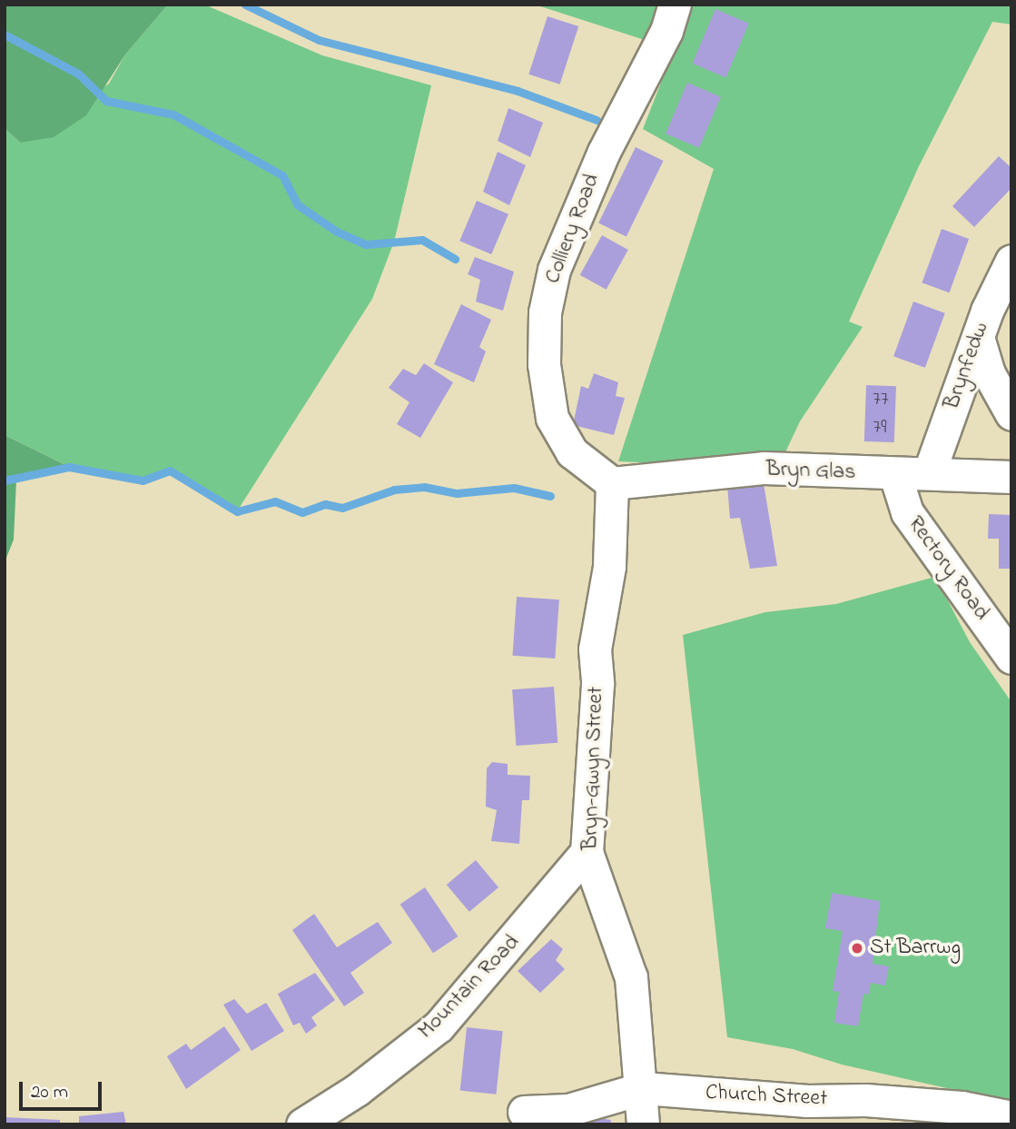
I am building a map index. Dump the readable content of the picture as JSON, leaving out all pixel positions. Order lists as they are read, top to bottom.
{
  "streets": {
    "street": [
      "Colliery Road",
      "Brynfedw",
      "Bryn Glas",
      "Rectory Road",
      "Bryn-Gwyn Street",
      "Mountain Road",
      "Church Street"
    ]
  },
  "crossings": [
    ["Colliery Road", "Bryn Glas"],
    ["Colliery Road", "Bryn-Gwyn Street"],
    ["Brynfedw", "Bryn Glas"],
    ["Bryn Glas", "Rectory Road"],
    ["Bryn Glas", "Bryn-Gwyn Street"],
    ["Bryn-Gwyn Street", "Mountain Road"],
    ["Bryn-Gwyn Street", "Church Street"]
  ],
  "places": ["St Barrwg"],
  "house_numbers": ["77", "79"],
  "scale_bar": "20 m"
}
